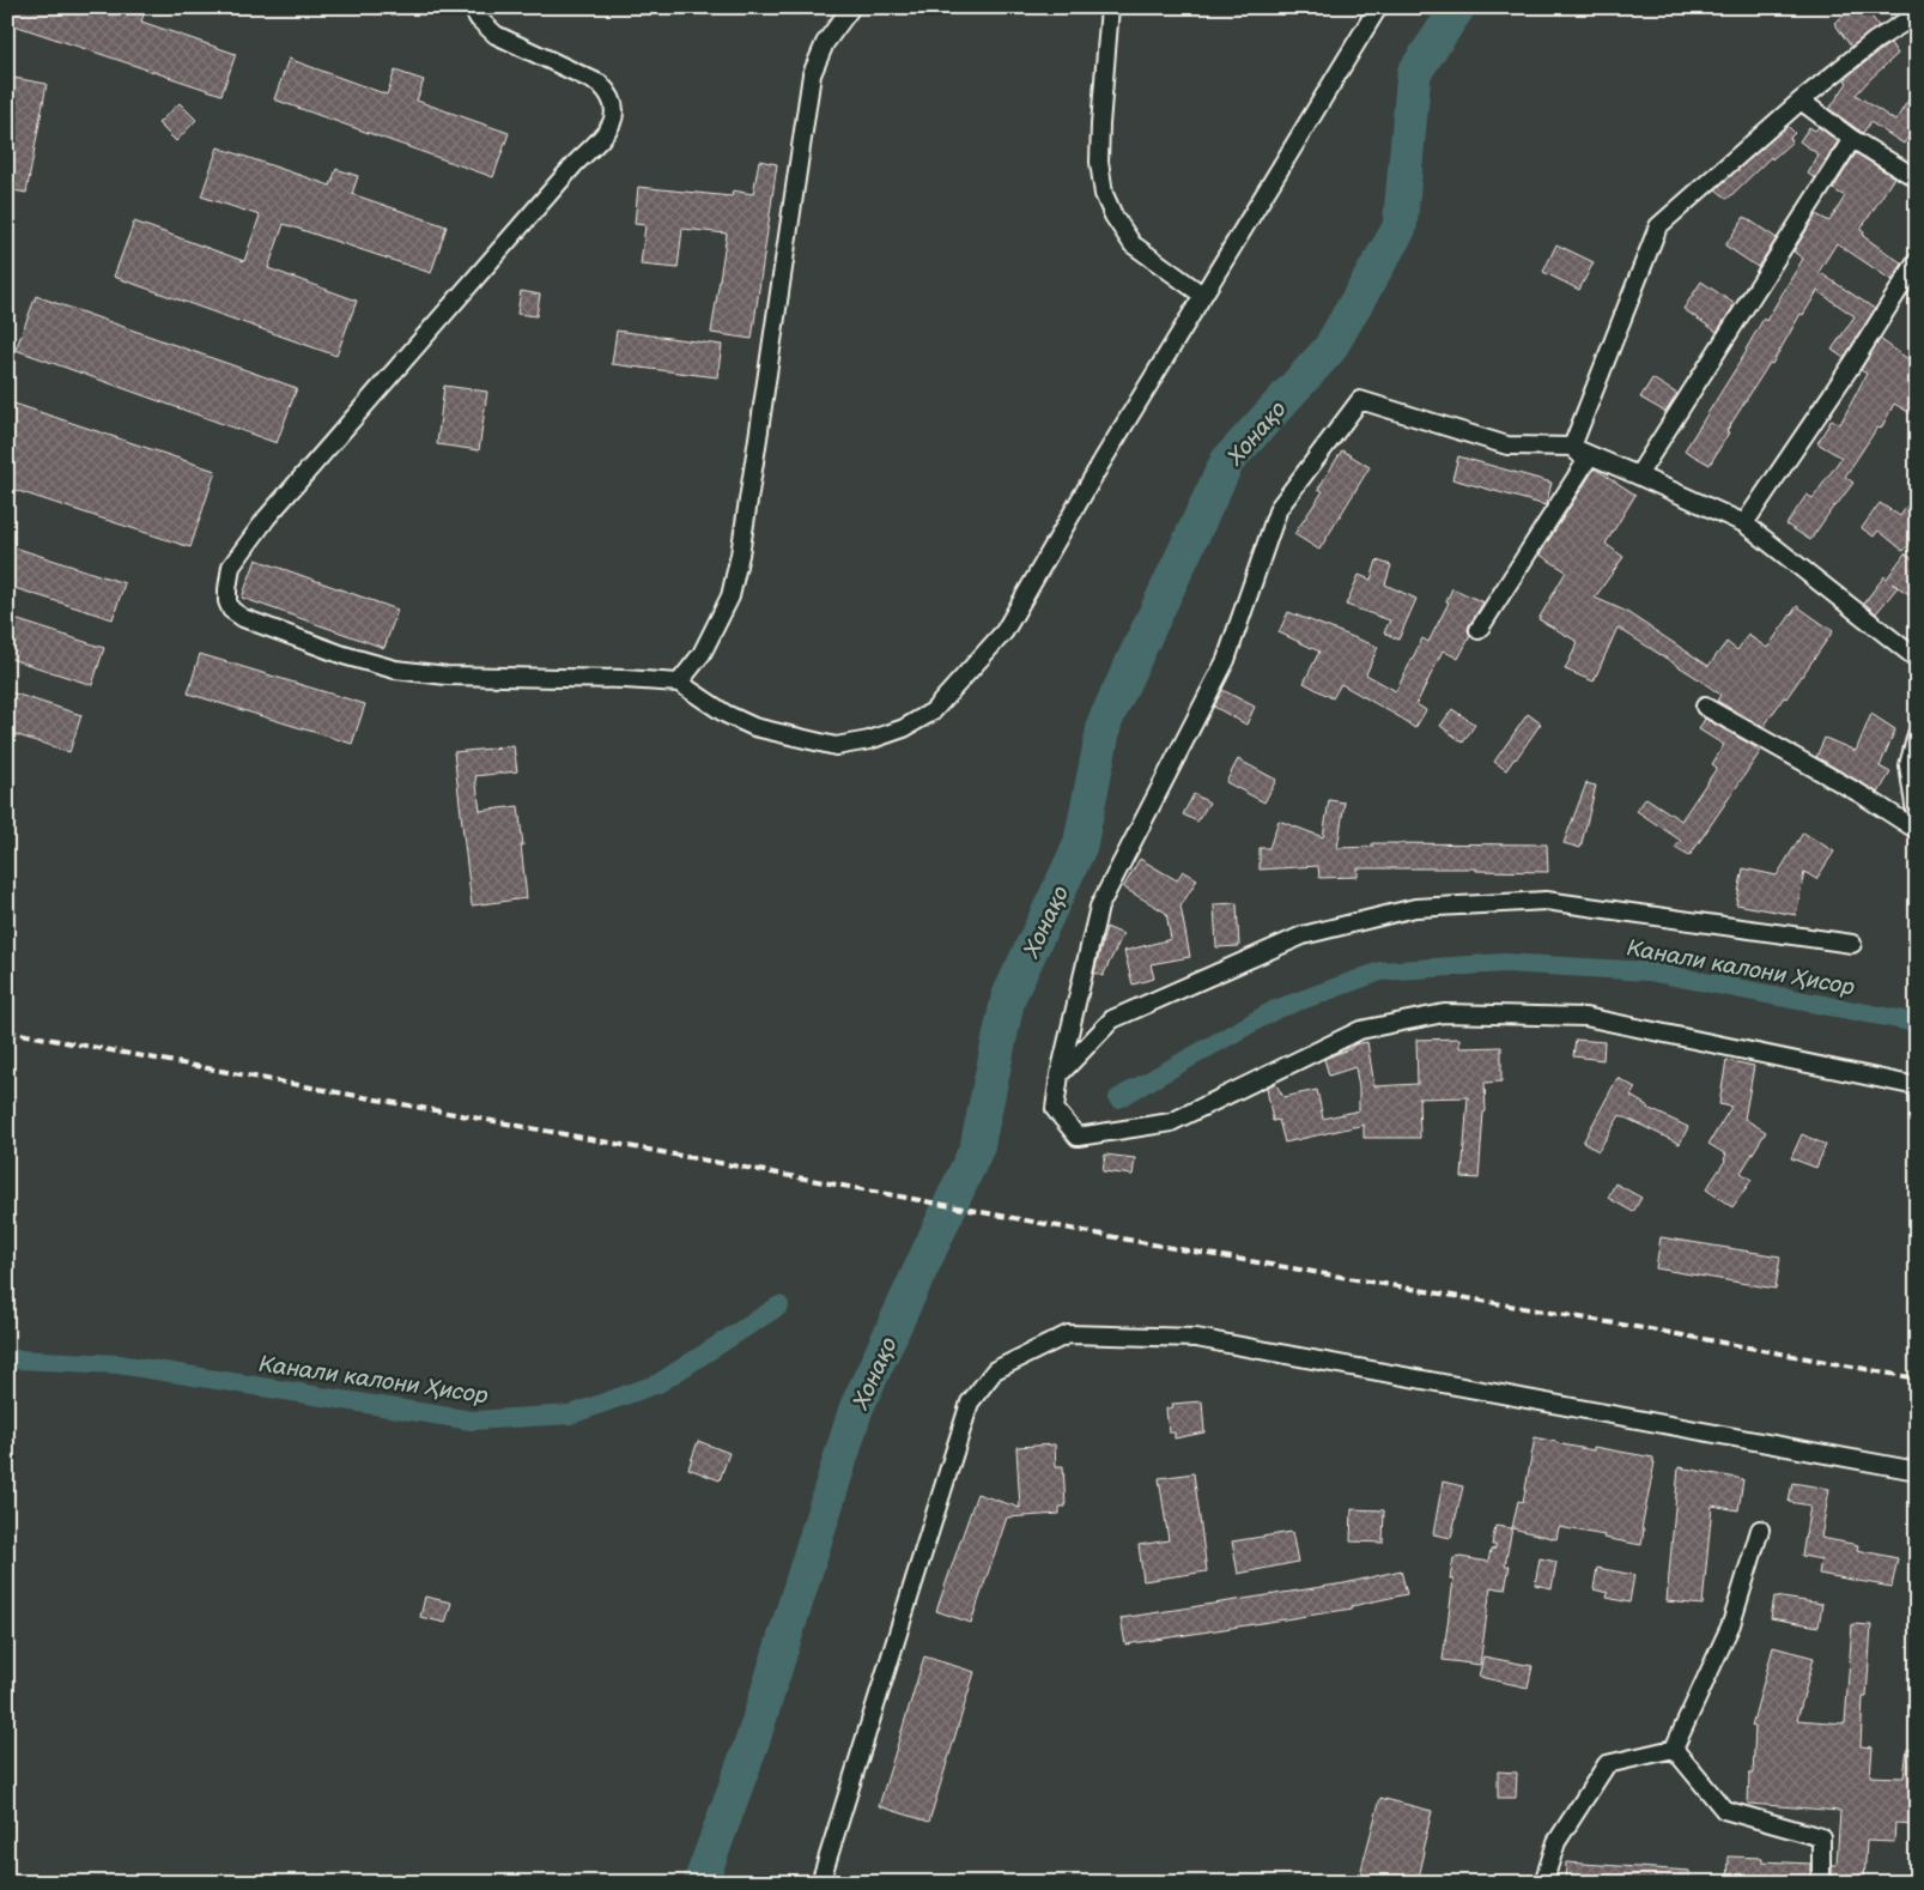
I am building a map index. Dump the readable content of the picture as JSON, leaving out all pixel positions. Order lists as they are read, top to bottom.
{
  "water": ["Хонақо", "Канали калони Ҳисор"]
}
